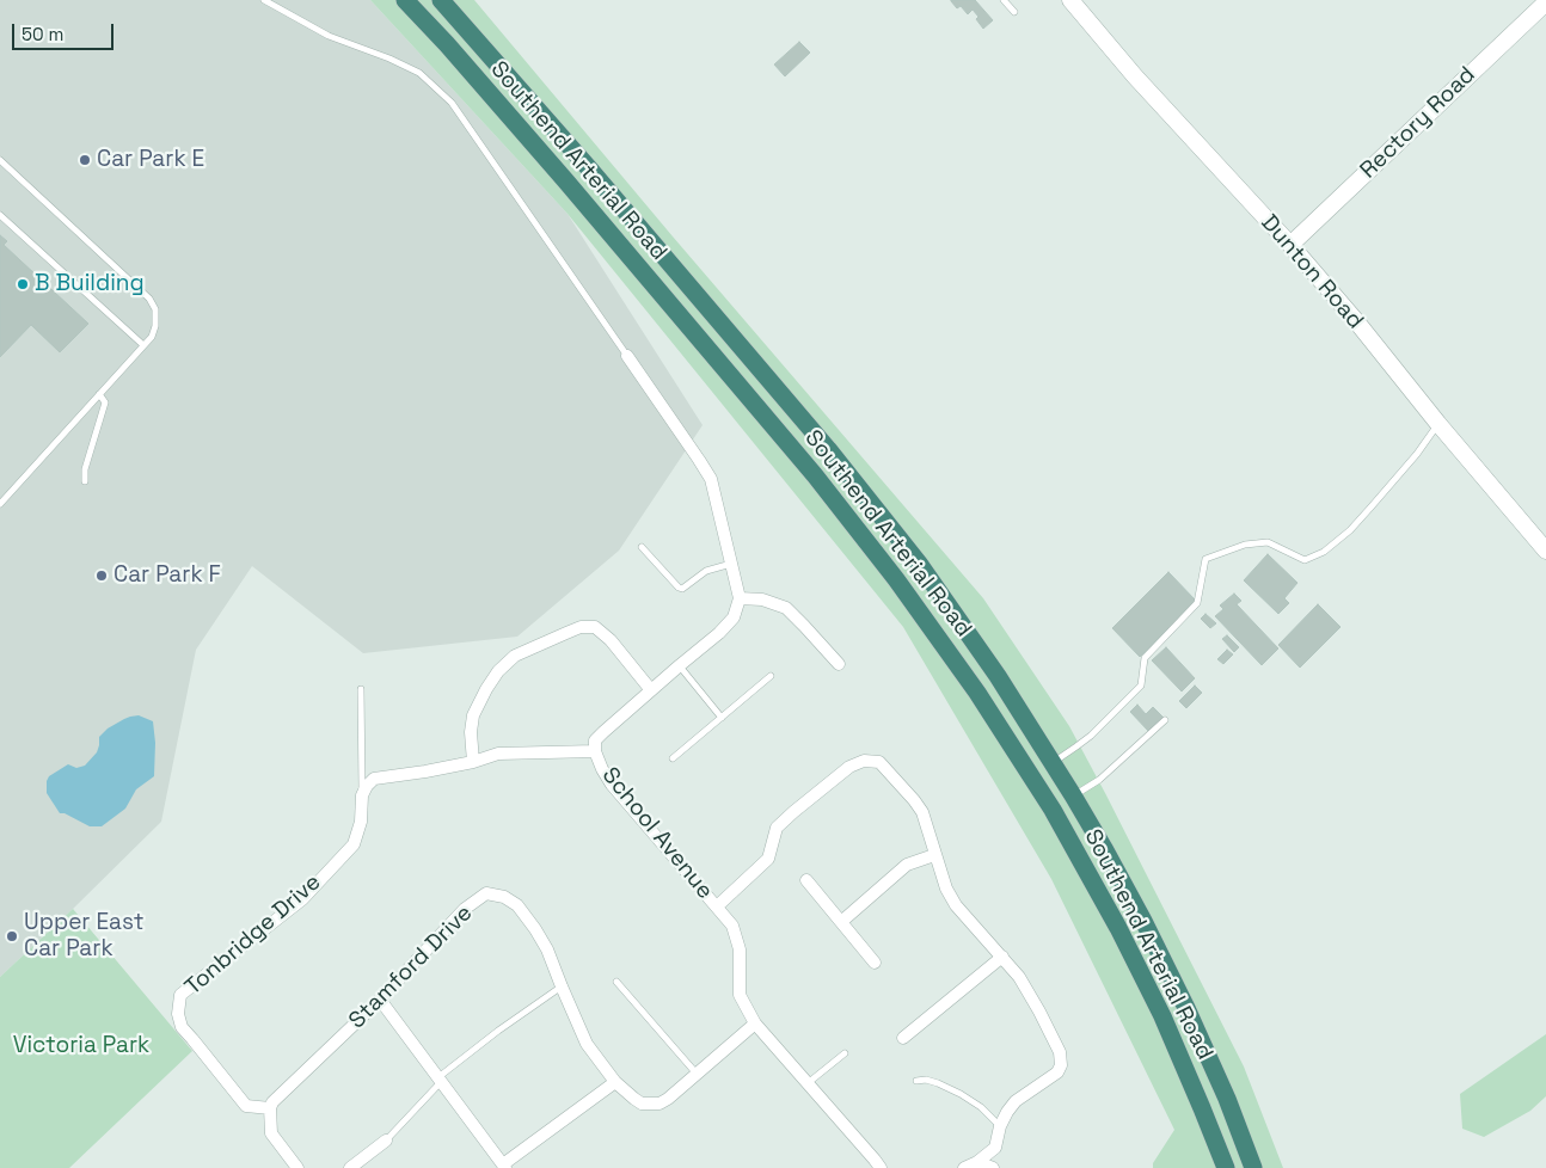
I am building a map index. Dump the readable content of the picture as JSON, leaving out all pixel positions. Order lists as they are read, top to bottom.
{
  "streets": {
    "highway": ["Southend Arterial Road"],
    "street": [
      "Rectory Road",
      "Dunton Road",
      "School Avenue",
      "Tonbridge Drive",
      "Stamford Drive"
    ]
  },
  "crossings": [
    ["Rectory Road", "Dunton Road"],
    ["School Avenue", "Stamford Drive"],
    ["Tonbridge Drive", "Stamford Drive"]
  ],
  "parks": ["Victoria Park"],
  "places": [
    "Car Park E",
    "B Building",
    "Car Park F",
    "Upper East Car Park"
  ],
  "scale_bar": "50 m"
}
